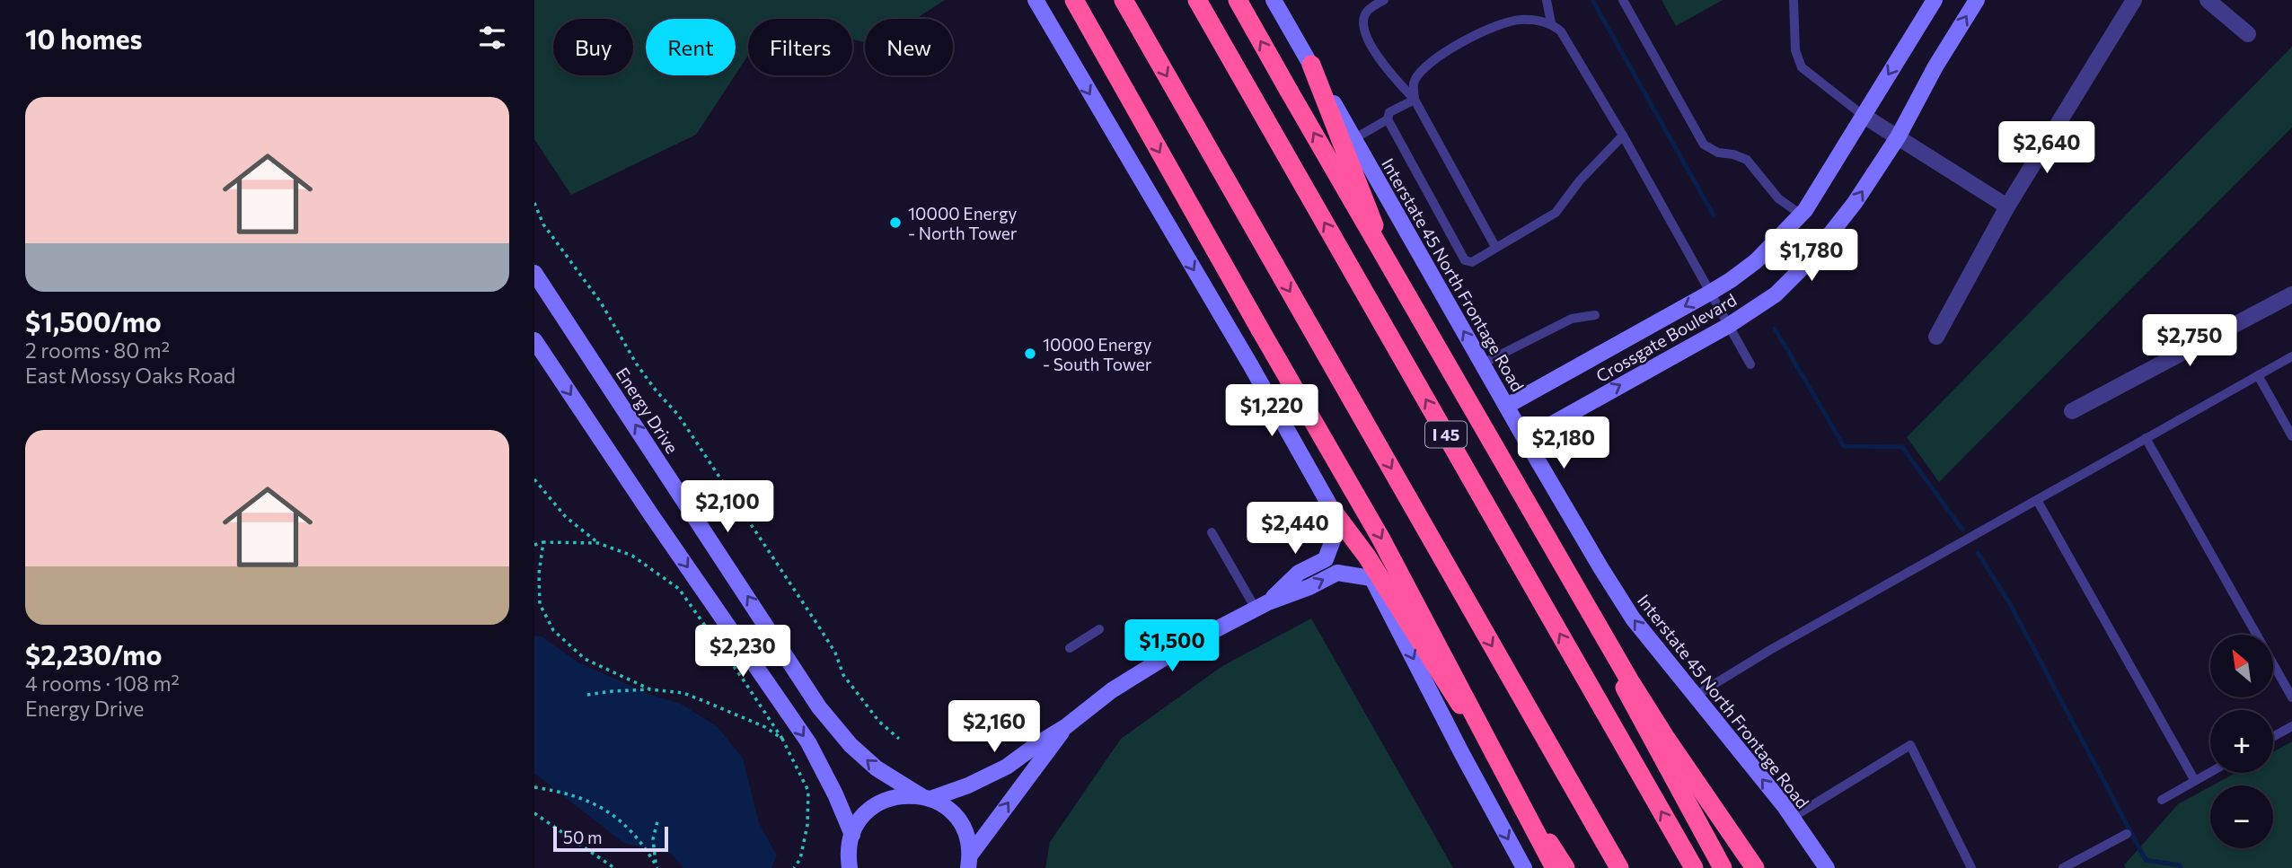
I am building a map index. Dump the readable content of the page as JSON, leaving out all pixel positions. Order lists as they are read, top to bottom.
{
  "streets": {
    "highway": ["I 45"],
    "street": ["Interstate 45 North Frontage Road", "Crossgate Boulevard", "Energy Drive"]
  },
  "crossings": [
    ["Interstate 45 North Frontage Road", "Crossgate Boulevard"]
  ],
  "one_way": ["Interstate 45 North Frontage Road"],
  "places": ["10000 Energy - North Tower", "10000 Energy - South Tower"],
  "scale_bar": "50 m",
  "north": "top left",
  "page": {
    "heading": "10 homes",
    "chip": [
      "Buy",
      "Rent",
      "Filters",
      "New"
    ],
    "list": [
      {
        "name": "$1,500/mo",
        "note": "2 rooms · 80 m² · East Mossy Oaks Road"
      },
      {
        "name": "$2,230/mo",
        "note": "4 rooms · 108 m² · Energy Drive"
      }
    ],
    "price": [
      "$2,640",
      "$1,780",
      "$2,750",
      "$1,220",
      "$2,180",
      "$2,100",
      "$2,440",
      "$1,500",
      "$2,230",
      "$2,160"
    ],
    "map_buttons": ["+", "−"],
    "scale": "50 m"
  }
}
